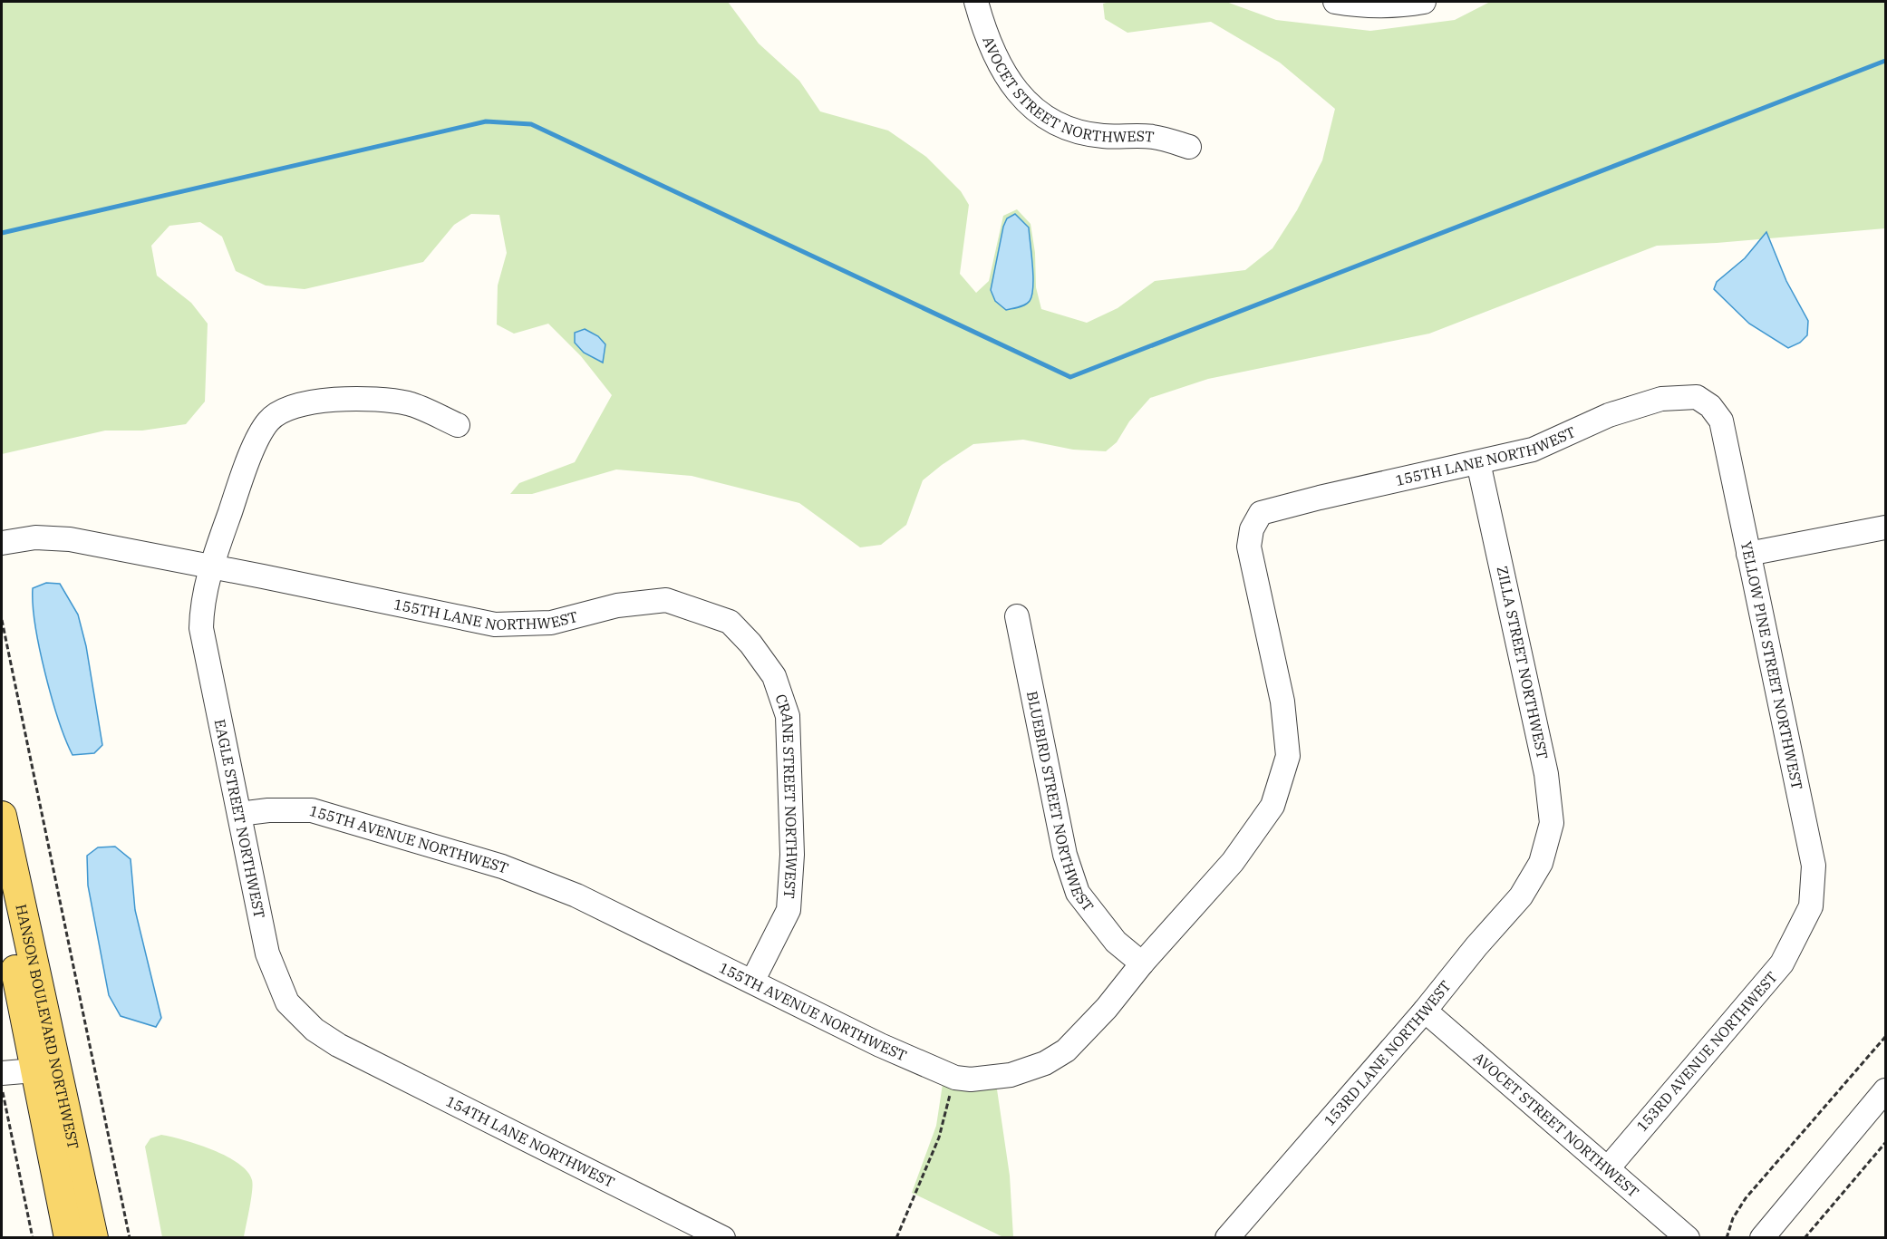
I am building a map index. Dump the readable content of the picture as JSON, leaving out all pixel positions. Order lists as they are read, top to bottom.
{
  "streets": {
    "main road": ["HANSON BOULEVARD NORTHWEST"],
    "street": [
      "AVOCET STREET NORTHWEST",
      "155TH LANE NORTHWEST",
      "ZILLA STREET NORTHWEST",
      "YELLOW PINE STREET NORTHWEST",
      "CRANE STREET NORTHWEST",
      "BLUEBIRD STREET NORTHWEST",
      "EAGLE STREET NORTHWEST",
      "155TH AVENUE NORTHWEST",
      "153RD AVENUE NORTHWEST",
      "153RD LANE NORTHWEST",
      "154TH LANE NORTHWEST"
    ]
  },
  "crossings": [
    ["AVOCET STREET NORTHWEST", "153RD AVENUE NORTHWEST"],
    ["AVOCET STREET NORTHWEST", "153RD LANE NORTHWEST"],
    ["155TH LANE NORTHWEST", "ZILLA STREET NORTHWEST"],
    ["155TH LANE NORTHWEST", "YELLOW PINE STREET NORTHWEST"],
    ["155TH LANE NORTHWEST", "CRANE STREET NORTHWEST"],
    ["155TH LANE NORTHWEST", "EAGLE STREET NORTHWEST"],
    ["155TH LANE NORTHWEST", "155TH AVENUE NORTHWEST"],
    ["ZILLA STREET NORTHWEST", "153RD LANE NORTHWEST"],
    ["YELLOW PINE STREET NORTHWEST", "153RD AVENUE NORTHWEST"],
    ["CRANE STREET NORTHWEST", "155TH AVENUE NORTHWEST"],
    ["BLUEBIRD STREET NORTHWEST", "155TH AVENUE NORTHWEST"],
    ["EAGLE STREET NORTHWEST", "155TH AVENUE NORTHWEST"],
    ["EAGLE STREET NORTHWEST", "154TH LANE NORTHWEST"]
  ]
}
